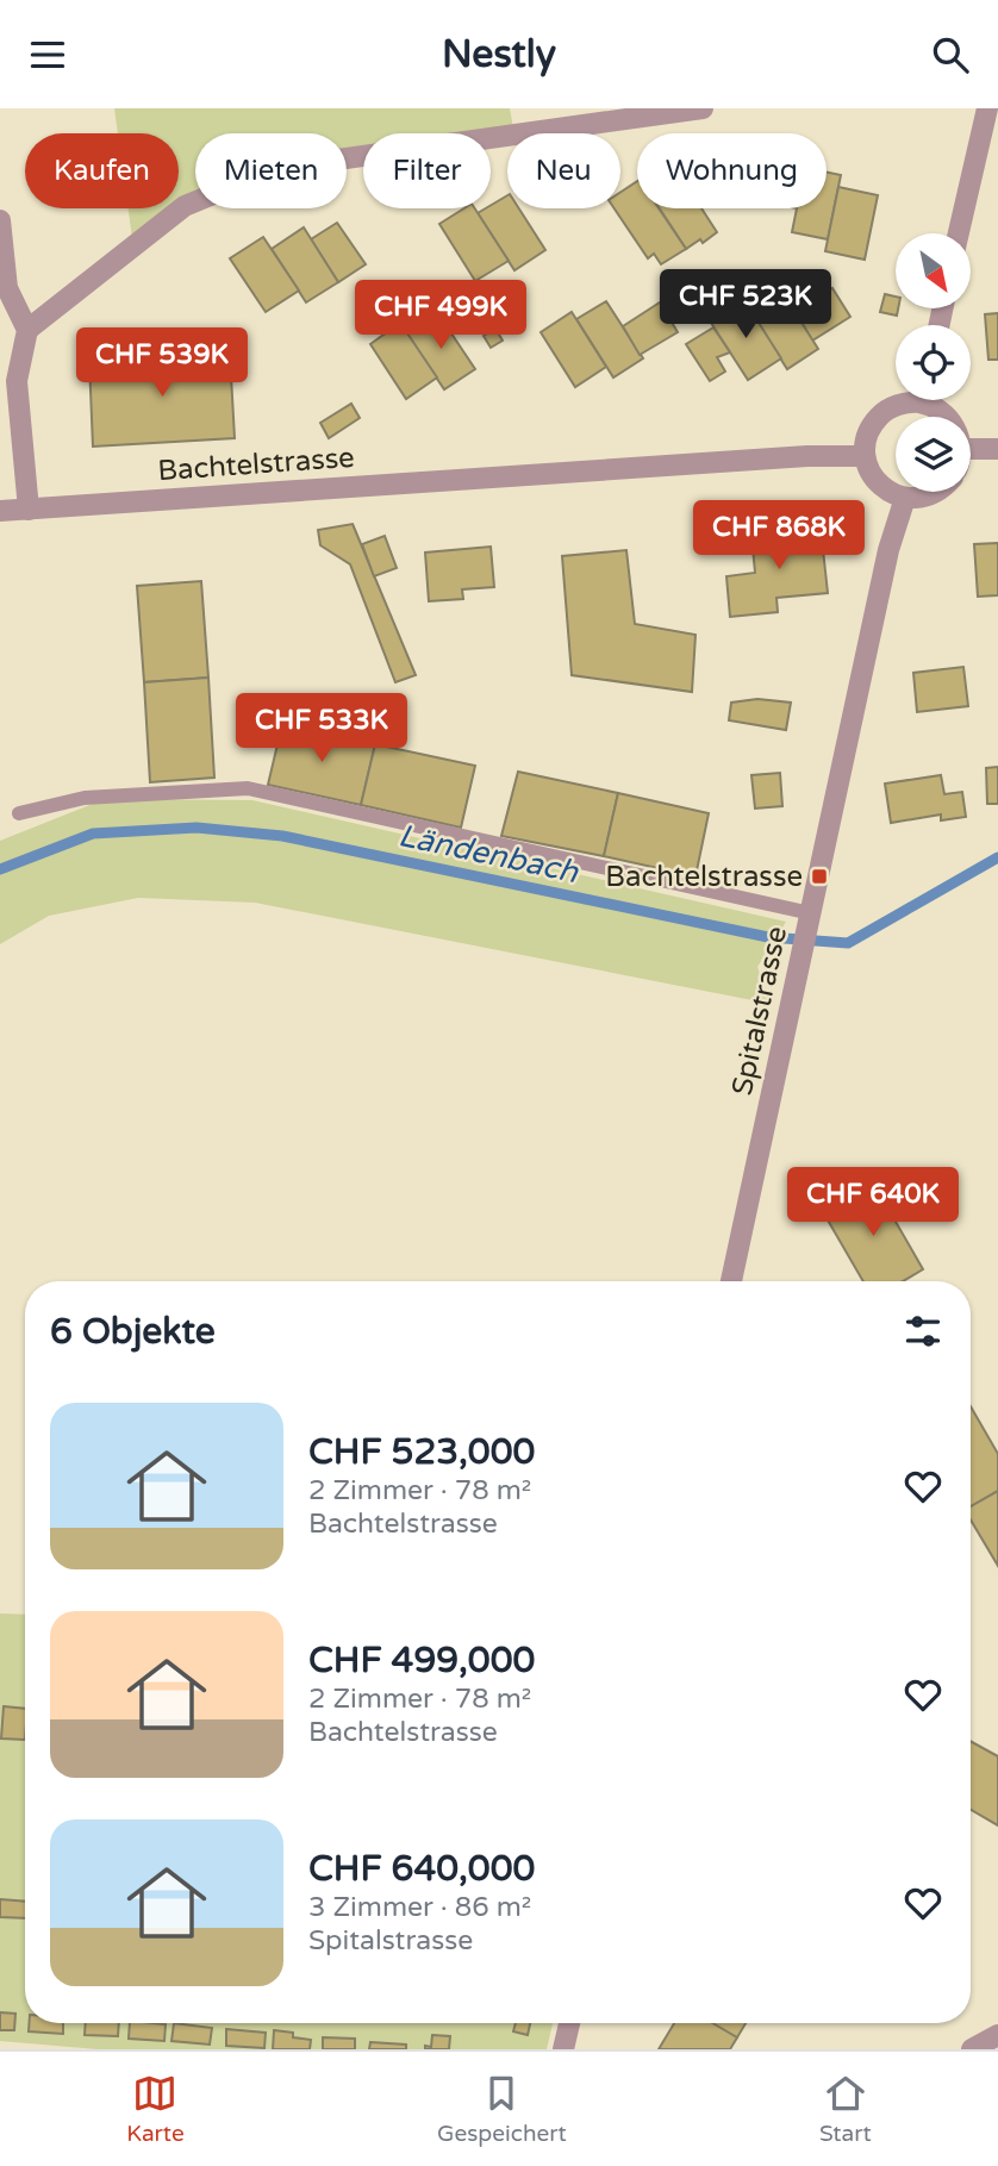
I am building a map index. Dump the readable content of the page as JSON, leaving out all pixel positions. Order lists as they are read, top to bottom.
{
  "streets": {
    "street": ["Bachtelstrasse", "Spitalstrasse"]
  },
  "water": ["Ländenbach"],
  "places": {
    "transit": ["Bachtelstrasse"]
  },
  "north": "bottom right",
  "page": {
    "header": "Nestly",
    "chip": [
      "Kaufen",
      "Mieten",
      "Filter",
      "Neu",
      "Wohnung"
    ],
    "price": [
      "CHF 523K",
      "CHF 499K",
      "CHF 539K",
      "CHF 868K",
      "CHF 533K",
      "CHF 640K"
    ],
    "heading": "6 Objekte",
    "list": [
      {
        "name": "CHF 523,000",
        "note": "2 Zimmer · 78 m² · Bachtelstrasse"
      },
      {
        "name": "CHF 499,000",
        "note": "2 Zimmer · 78 m² · Bachtelstrasse"
      },
      {
        "name": "CHF 640,000",
        "note": "3 Zimmer · 86 m² · Spitalstrasse"
      }
    ],
    "tabs": ["Karte", "Gespeichert", "Start"]
  }
}
